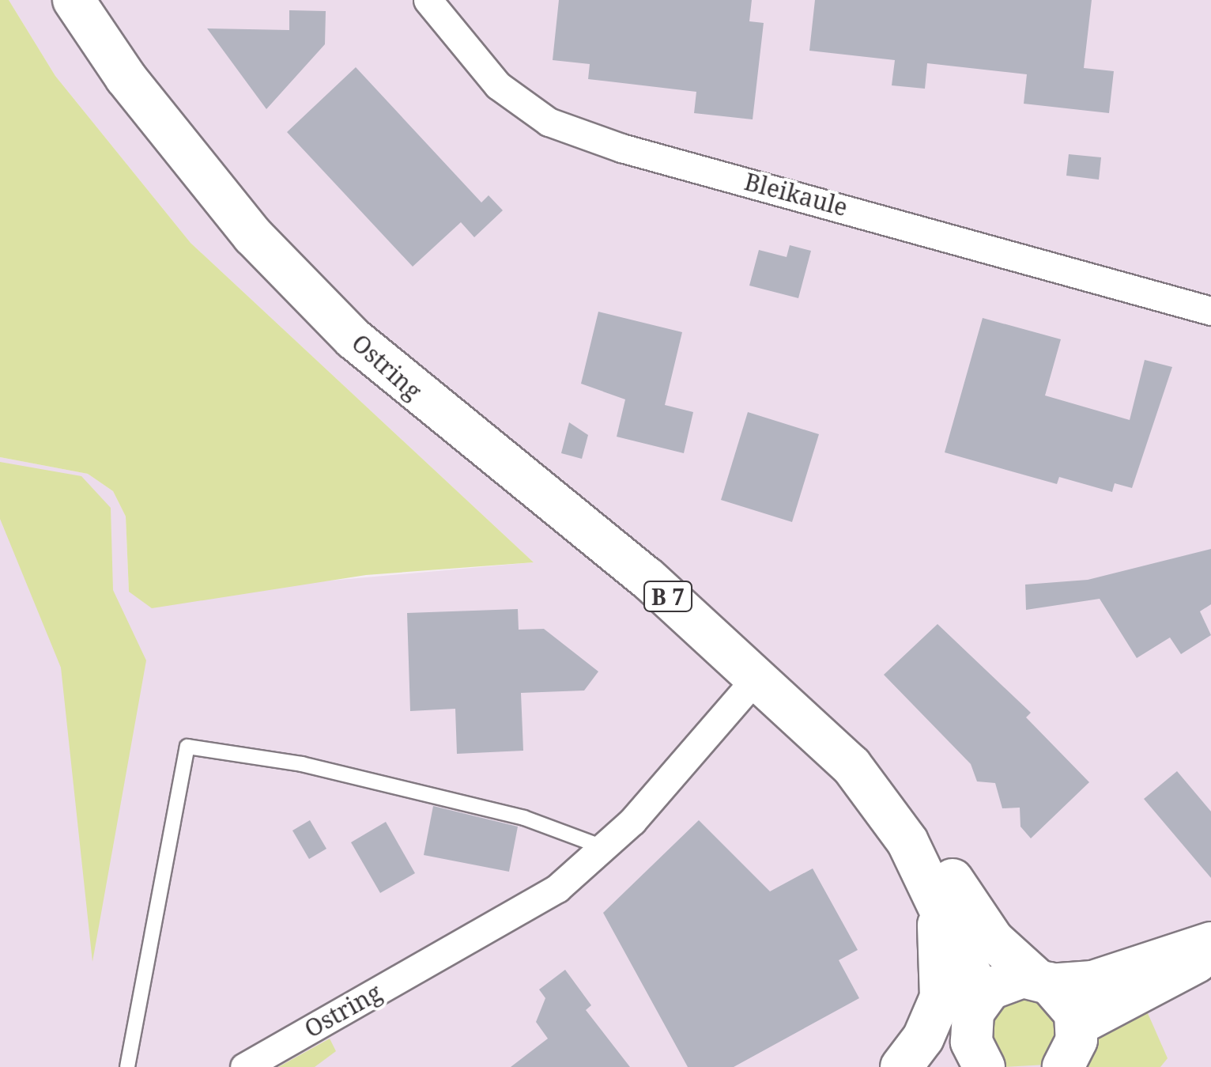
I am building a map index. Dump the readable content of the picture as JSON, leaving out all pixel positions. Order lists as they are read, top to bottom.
{
  "streets": {
    "main road": ["Ostring", "B 7"],
    "street": ["Bleikaule"]
  },
  "crossings": [
    ["Ostring", "B 7"]
  ]
}
